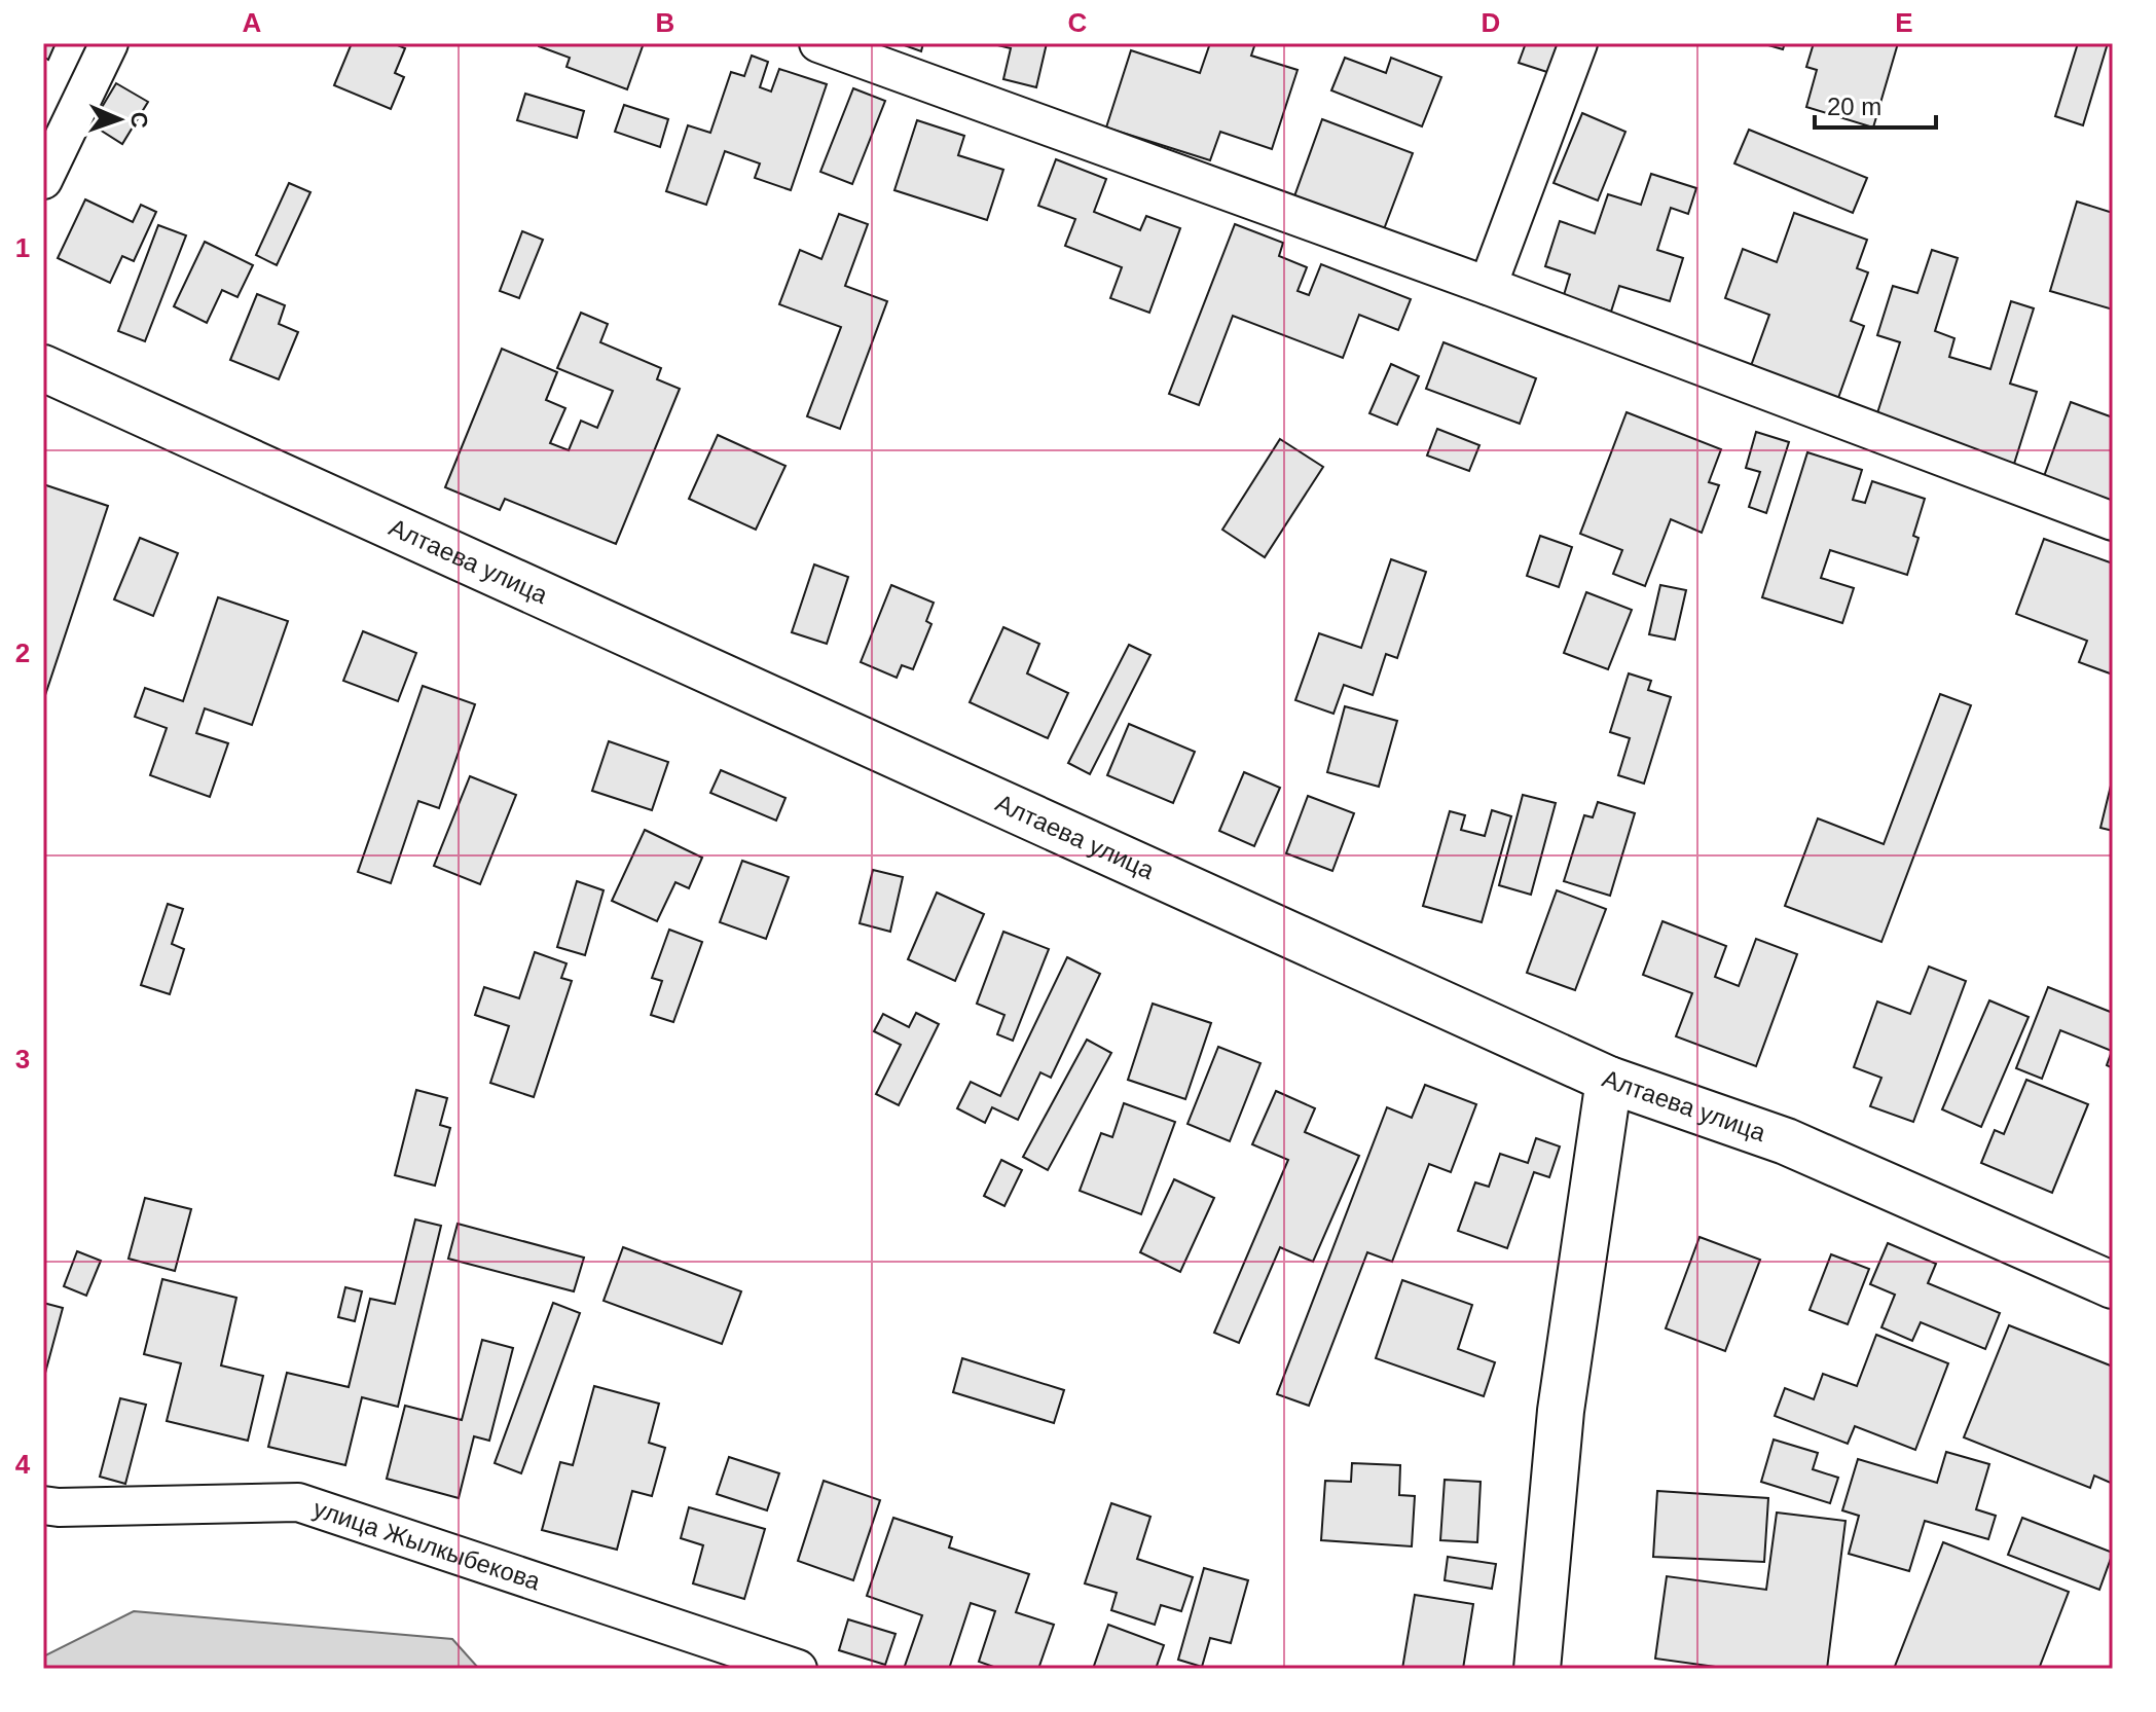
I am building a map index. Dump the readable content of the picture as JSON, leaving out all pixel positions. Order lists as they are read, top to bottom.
{
  "streets": {
    "street": ["Алтаева улица", "улица Жылкыбекова"]
  },
  "scale_bar": "20 m",
  "north": "right",
  "grid": {
    "columns": [
      "A",
      "B",
      "C",
      "D",
      "E"
    ],
    "rows": [
      "1",
      "2",
      "3",
      "4"
    ]
  }
}
